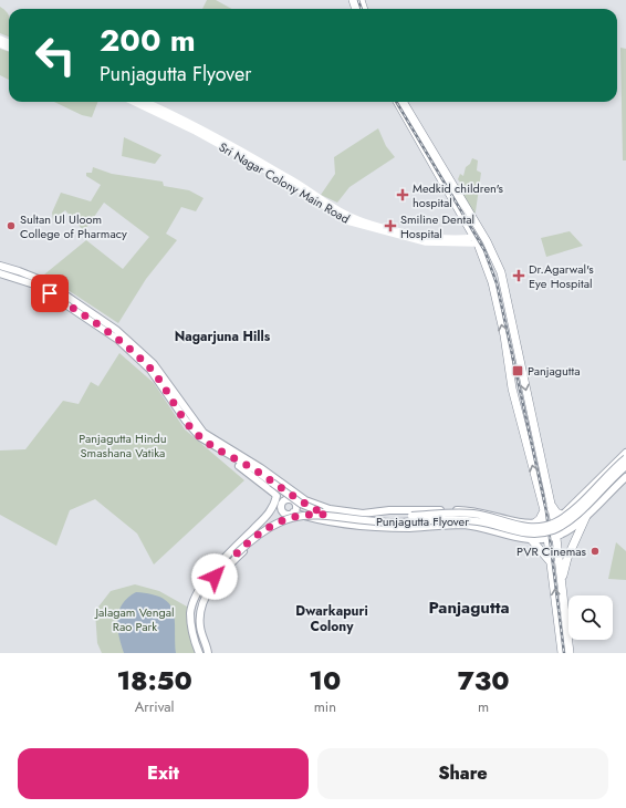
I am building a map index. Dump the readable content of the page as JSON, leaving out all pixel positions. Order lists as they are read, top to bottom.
{
  "streets": {
    "main road": ["Sri Nagar Colony Main Road", "Punjagutta Flyover"]
  },
  "districts": ["Nagarjuna Hills", "Panjagutta", "Dwarkapuri Colony"],
  "parks": ["Panjagutta Hindu Smashana Vatika", "Jalagam Vengal Rao Park"],
  "places": {
    "health": ["Medkid children's hospital", "Smiline Dental Hospital", "Dr.Agarwal's Eye Hospital"],
    "other": ["Sultan Ul Uloom College of Pharmacy", "PVR Cinemas"],
    "transit": ["Panjagutta"]
  },
  "page": {
    "turn": ["200 m", "Punjagutta Flyover"],
    "eta": [
      "18:50",
      "Arrival",
      "10",
      "min",
      "730",
      "m"
    ],
    "buttons": ["Exit", "Share"]
  }
}
